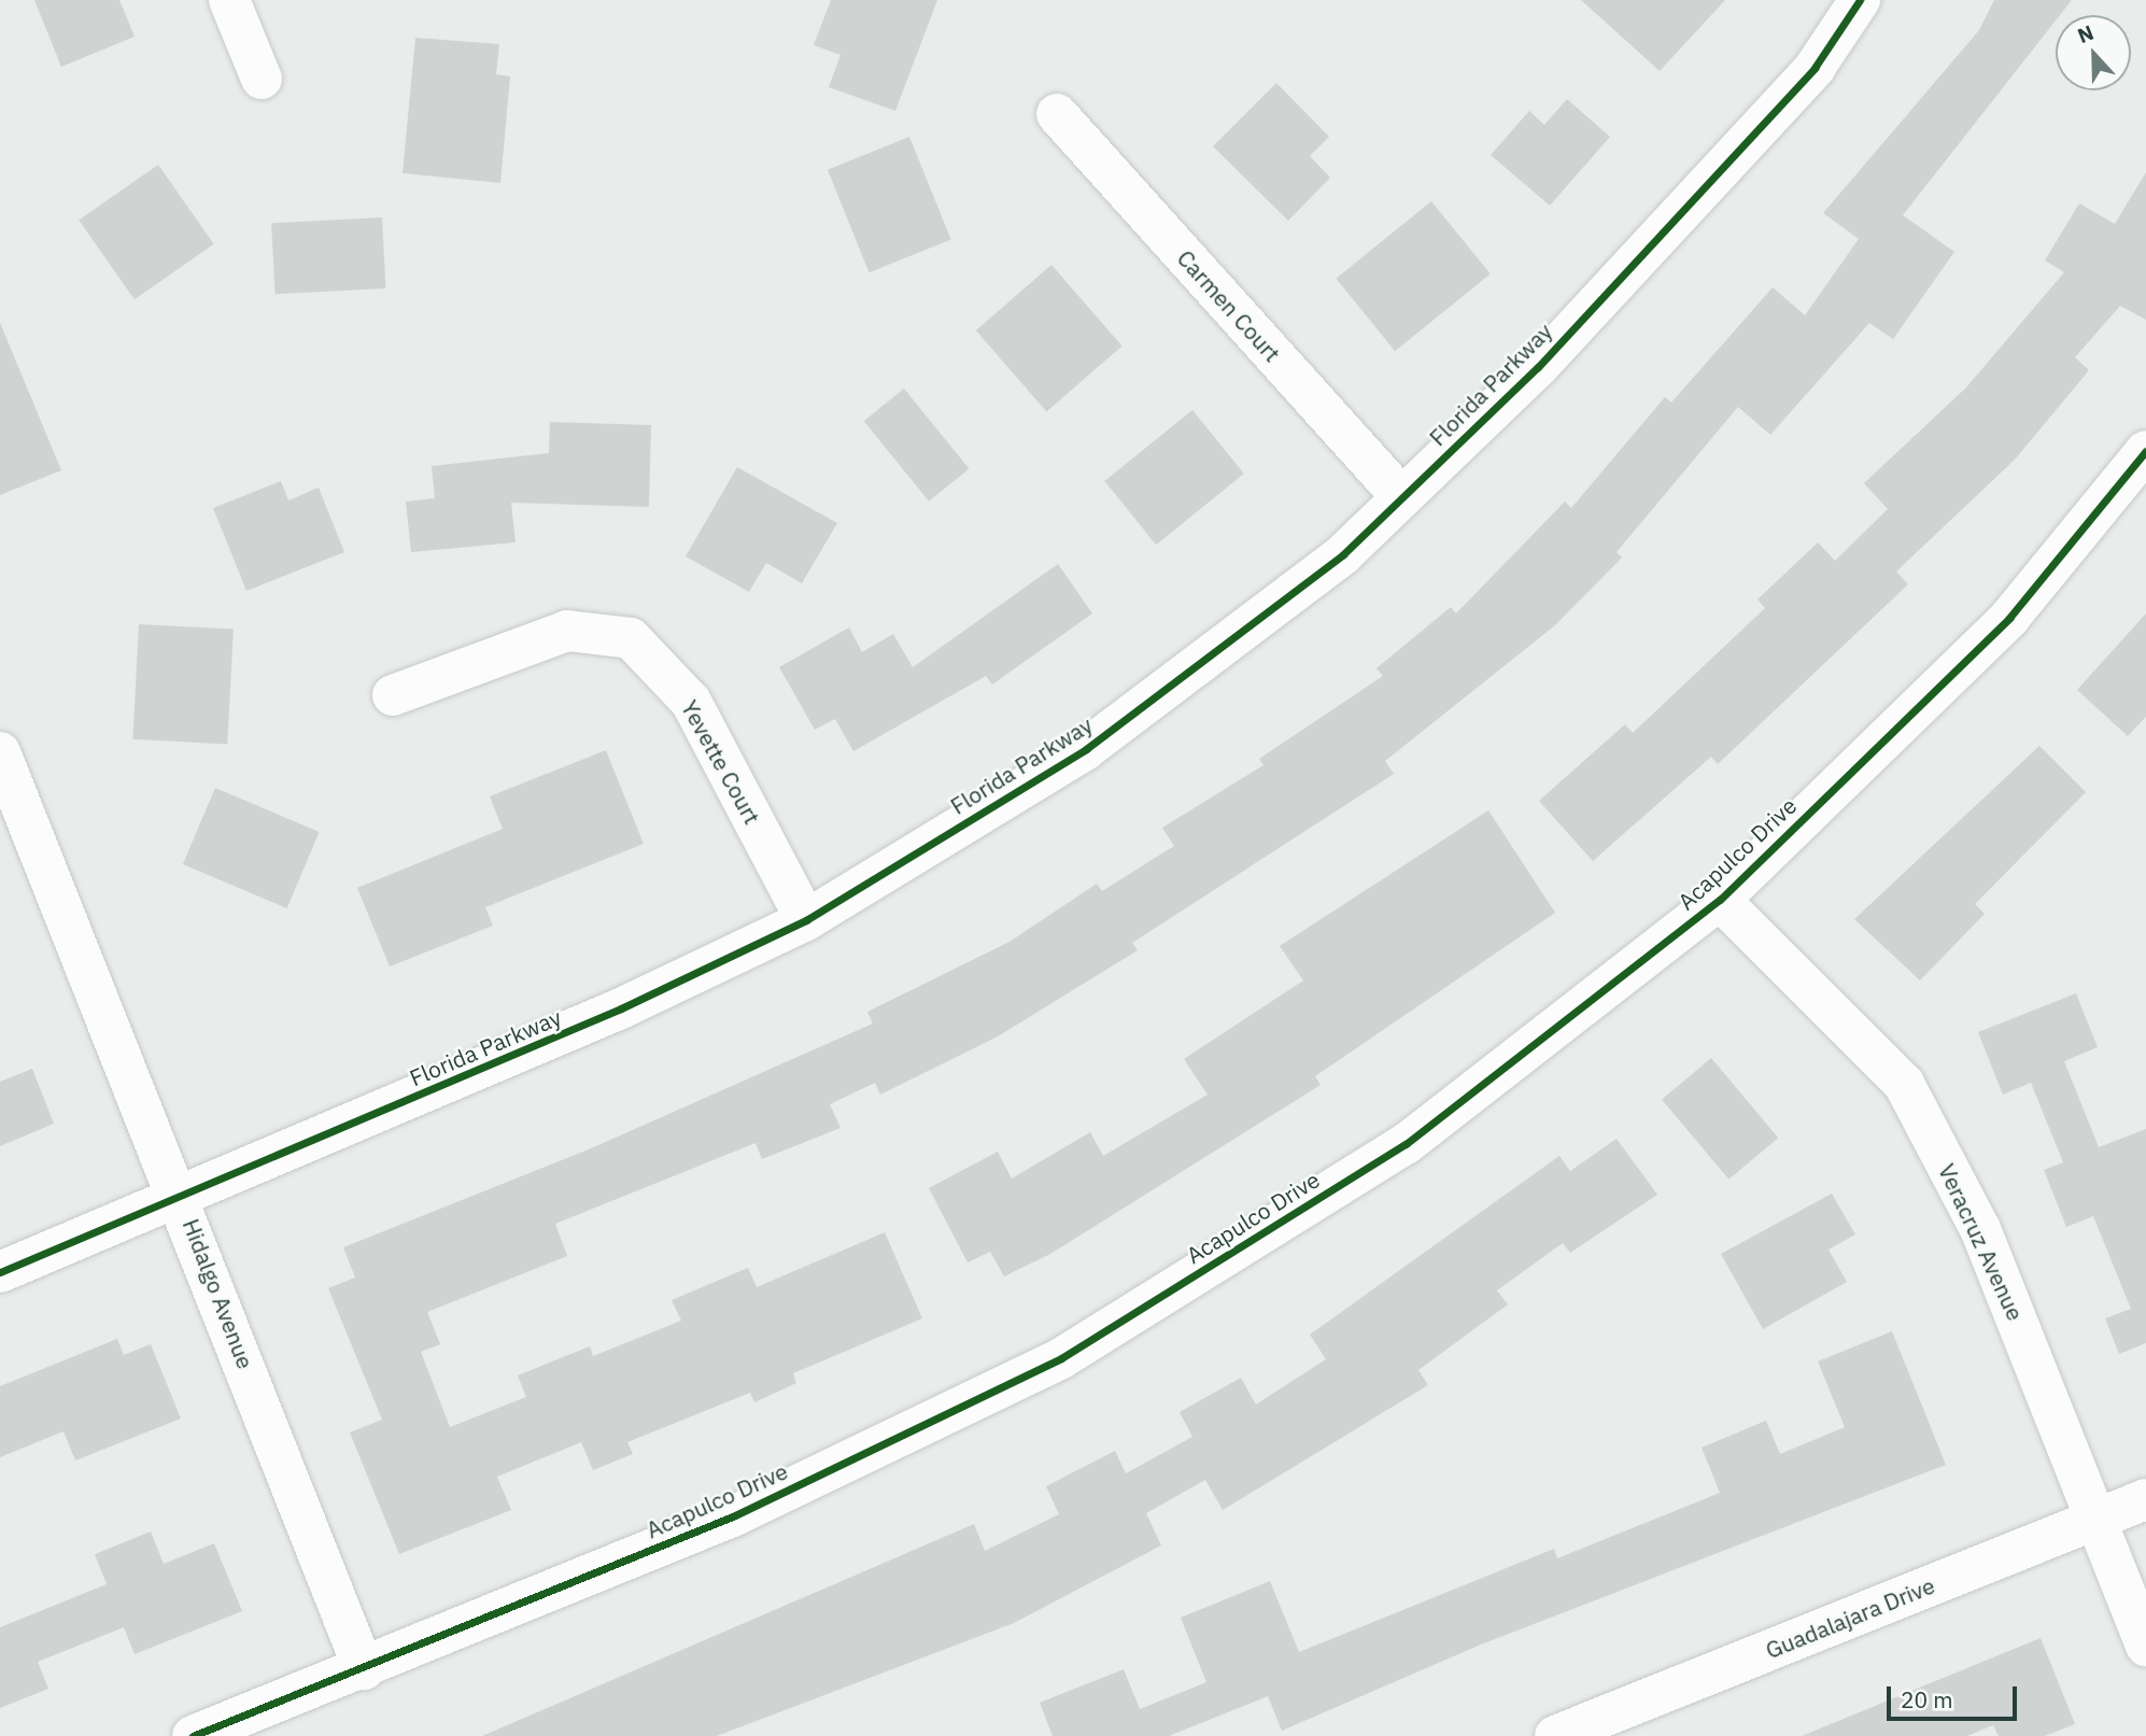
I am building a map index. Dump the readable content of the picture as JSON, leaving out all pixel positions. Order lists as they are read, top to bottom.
{
  "streets": {
    "street": [
      "Carmen Court",
      "Florida Parkway",
      "Yevette Court",
      "Acapulco Drive",
      "Veracruz Avenue",
      "Hidalgo Avenue",
      "Guadalajara Drive"
    ]
  },
  "crossings": [
    ["Carmen Court", "Florida Parkway"],
    ["Florida Parkway", "Yevette Court"],
    ["Florida Parkway", "Hidalgo Avenue"],
    ["Acapulco Drive", "Veracruz Avenue"],
    ["Acapulco Drive", "Hidalgo Avenue"],
    ["Veracruz Avenue", "Guadalajara Drive"]
  ],
  "scale_bar": "20 m",
  "north": "top"
}
